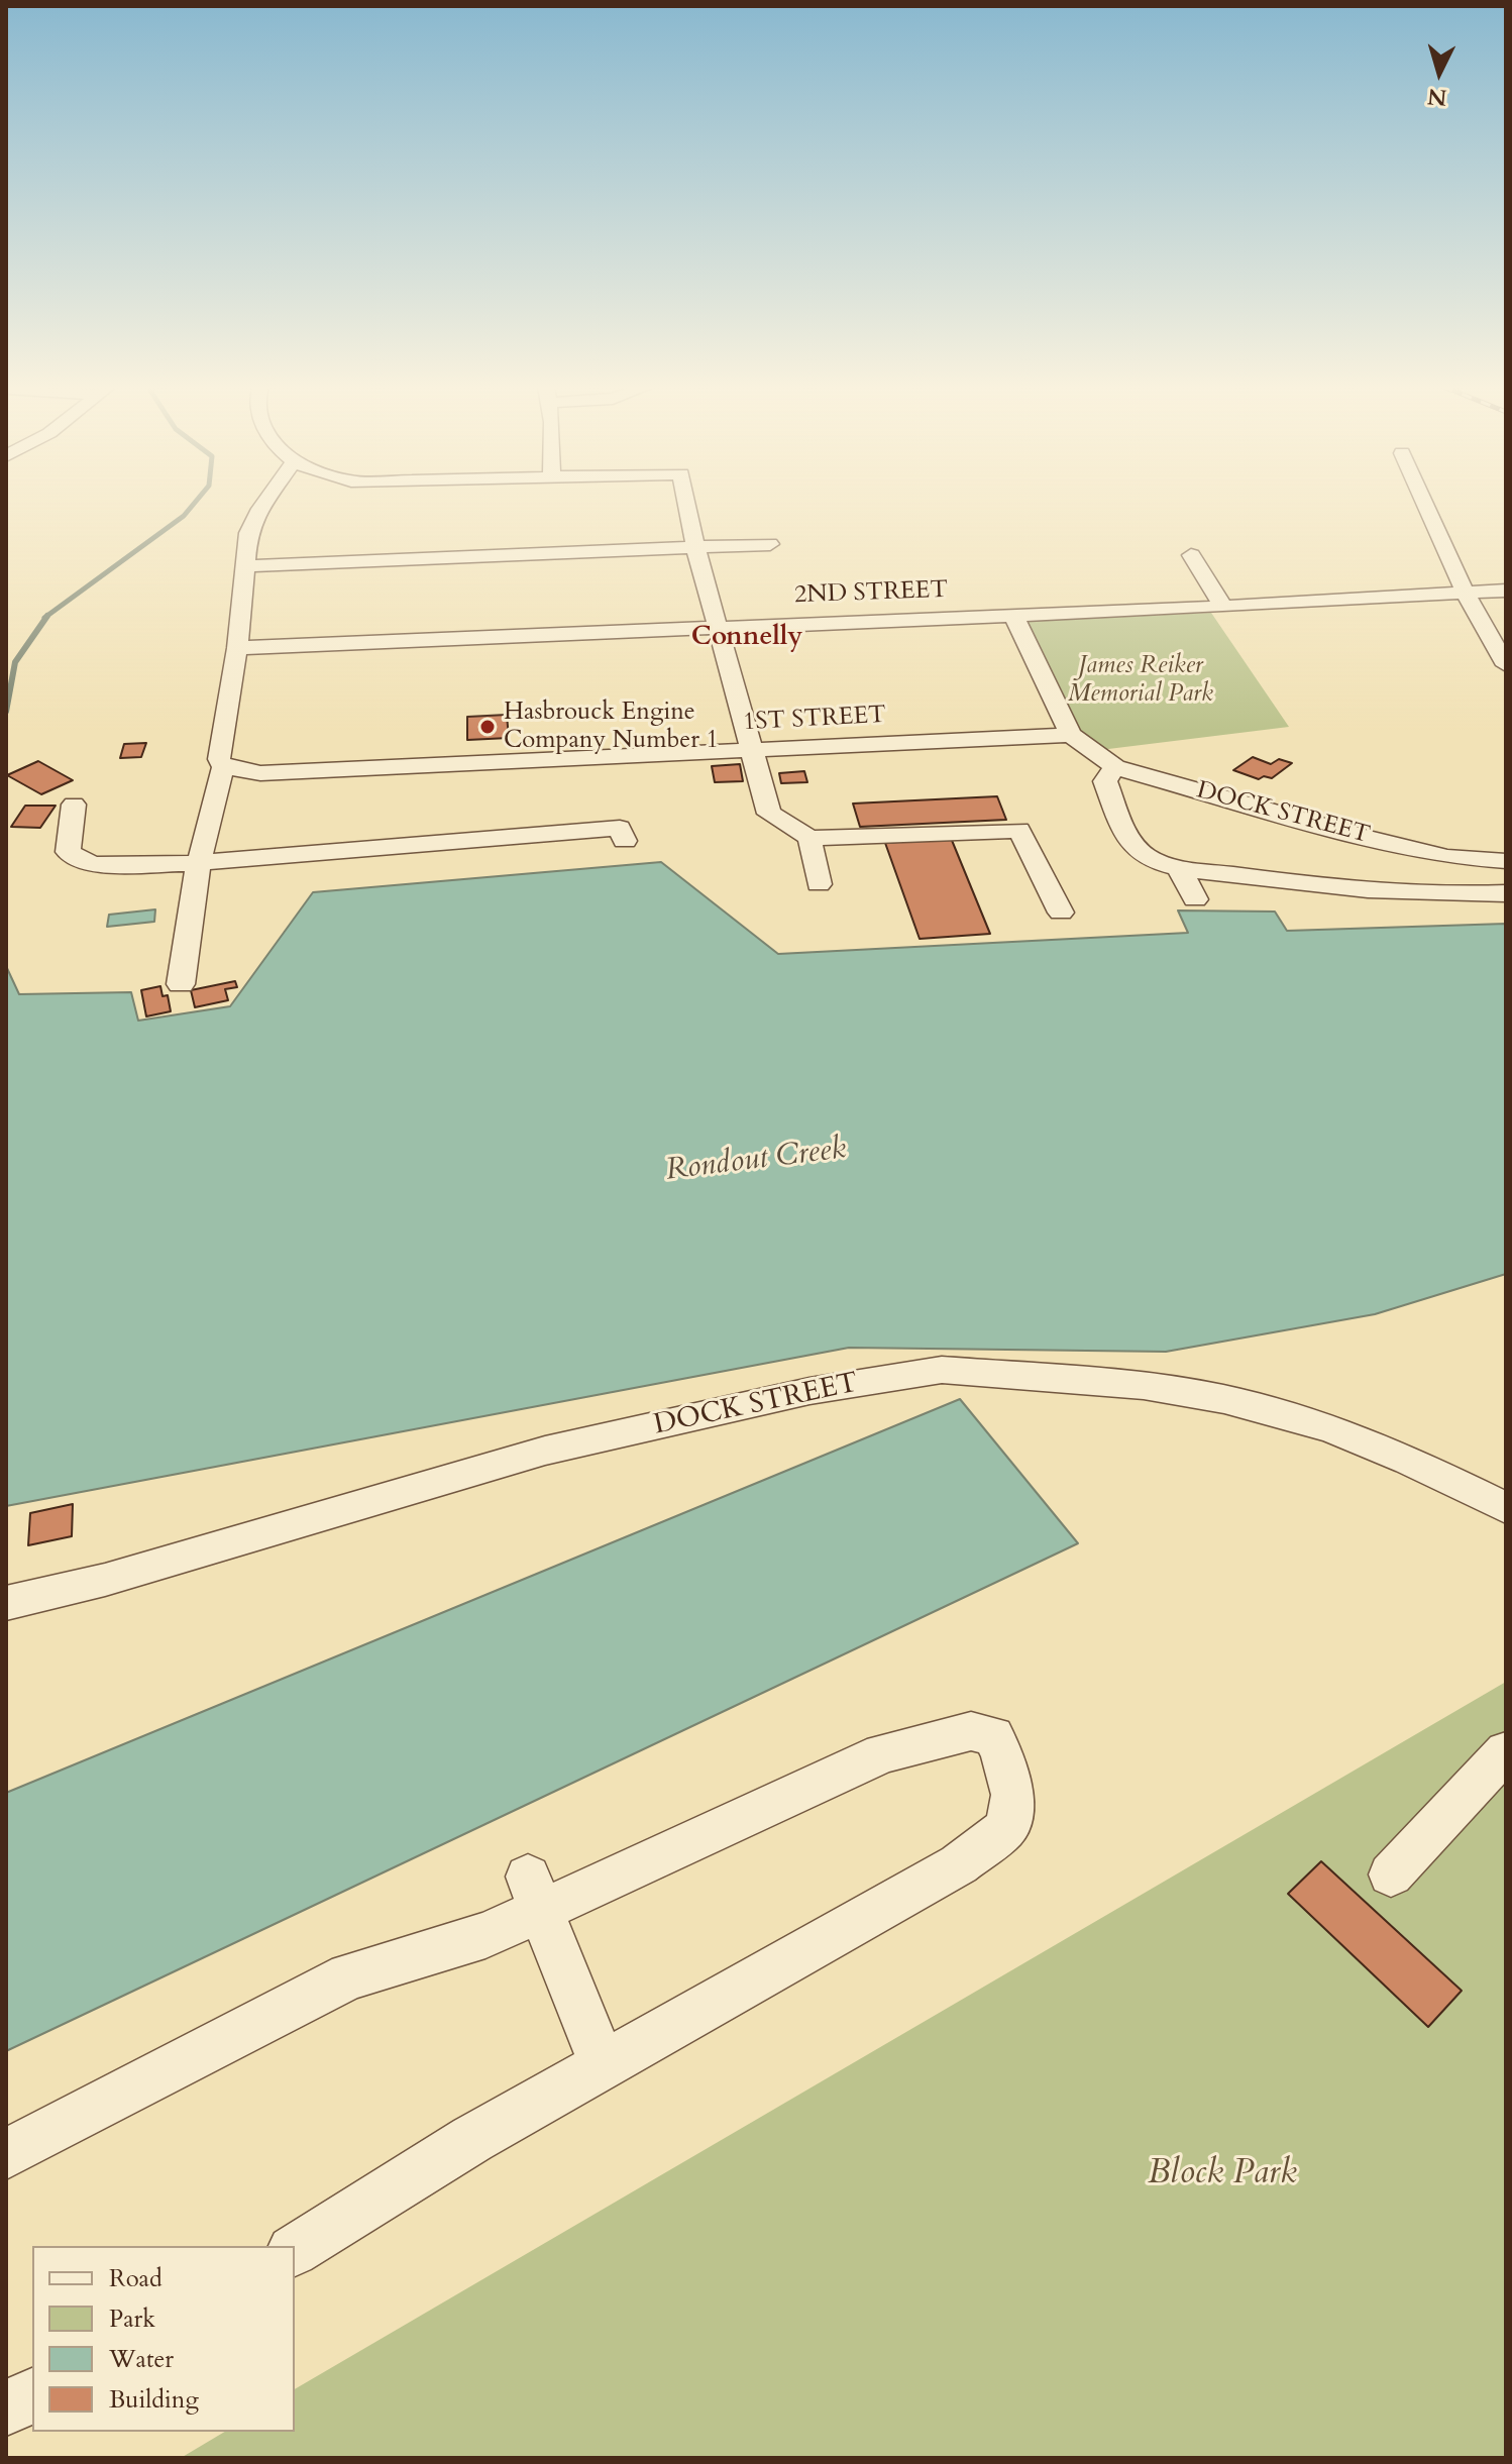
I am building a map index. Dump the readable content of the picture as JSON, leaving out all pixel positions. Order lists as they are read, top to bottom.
{
  "streets": {
    "street": ["2ND STREET", "1ST STREET", "DOCK STREET"]
  },
  "crossings": [
    ["1ST STREET", "DOCK STREET"]
  ],
  "districts": ["Connelly"],
  "water": ["Rondout Creek"],
  "parks": ["James Reiker Memorial Park", "Block Park"],
  "places": ["Hasbrouck Engine Company Number 1"],
  "legend": [
    "Road",
    "Park",
    "Water",
    "Building"
  ],
  "north": "bottom"
}
